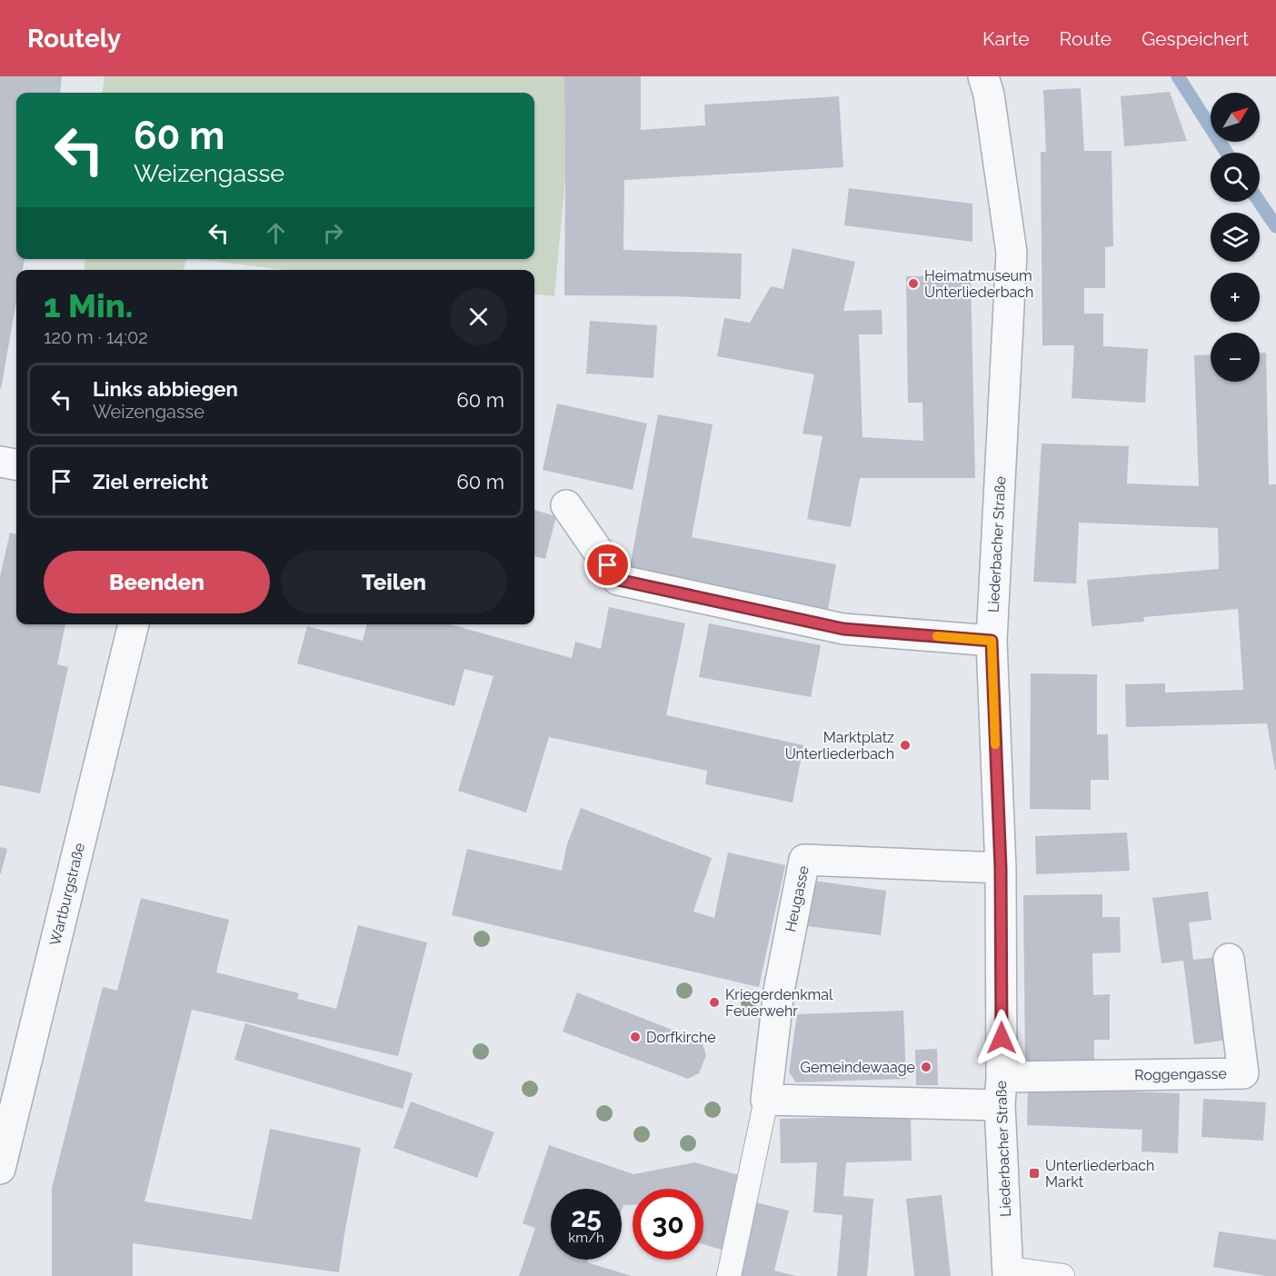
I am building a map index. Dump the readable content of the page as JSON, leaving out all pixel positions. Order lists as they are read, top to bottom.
{
  "streets": {
    "street": [
      "Liederbacher Straße",
      "Wartburgstraße",
      "Heugasse",
      "Roggengasse"
    ]
  },
  "crossings": [
    ["Liederbacher Straße", "Heugasse"],
    ["Liederbacher Straße", "Roggengasse"]
  ],
  "places": {
    "other": [
      "Heimatmuseum Unterliederbach",
      "Marktplatz Unterliederbach",
      "Kriegerdenkmal Feuerwehr",
      "Dorfkirche",
      "Gemeindewaage"
    ],
    "transit": ["Unterliederbach Markt"]
  },
  "north": "top right",
  "page": {
    "header": "Routely",
    "nav": ["Karte", "Route", "Gespeichert"],
    "map_buttons": ["+", "−"],
    "turn": ["60 m", "Weizengasse"],
    "heading": ["1 Min.", "120 m · 14:02"],
    "list": [
      {
        "name": "Links abbiegen",
        "note": "Weizengasse",
        "value": "60 m"
      },
      {
        "name": "Ziel erreicht",
        "value": "60 m"
      }
    ],
    "buttons": ["Beenden", "Teilen"],
    "speed": "25 km/h",
    "limit": "30"
  }
}
